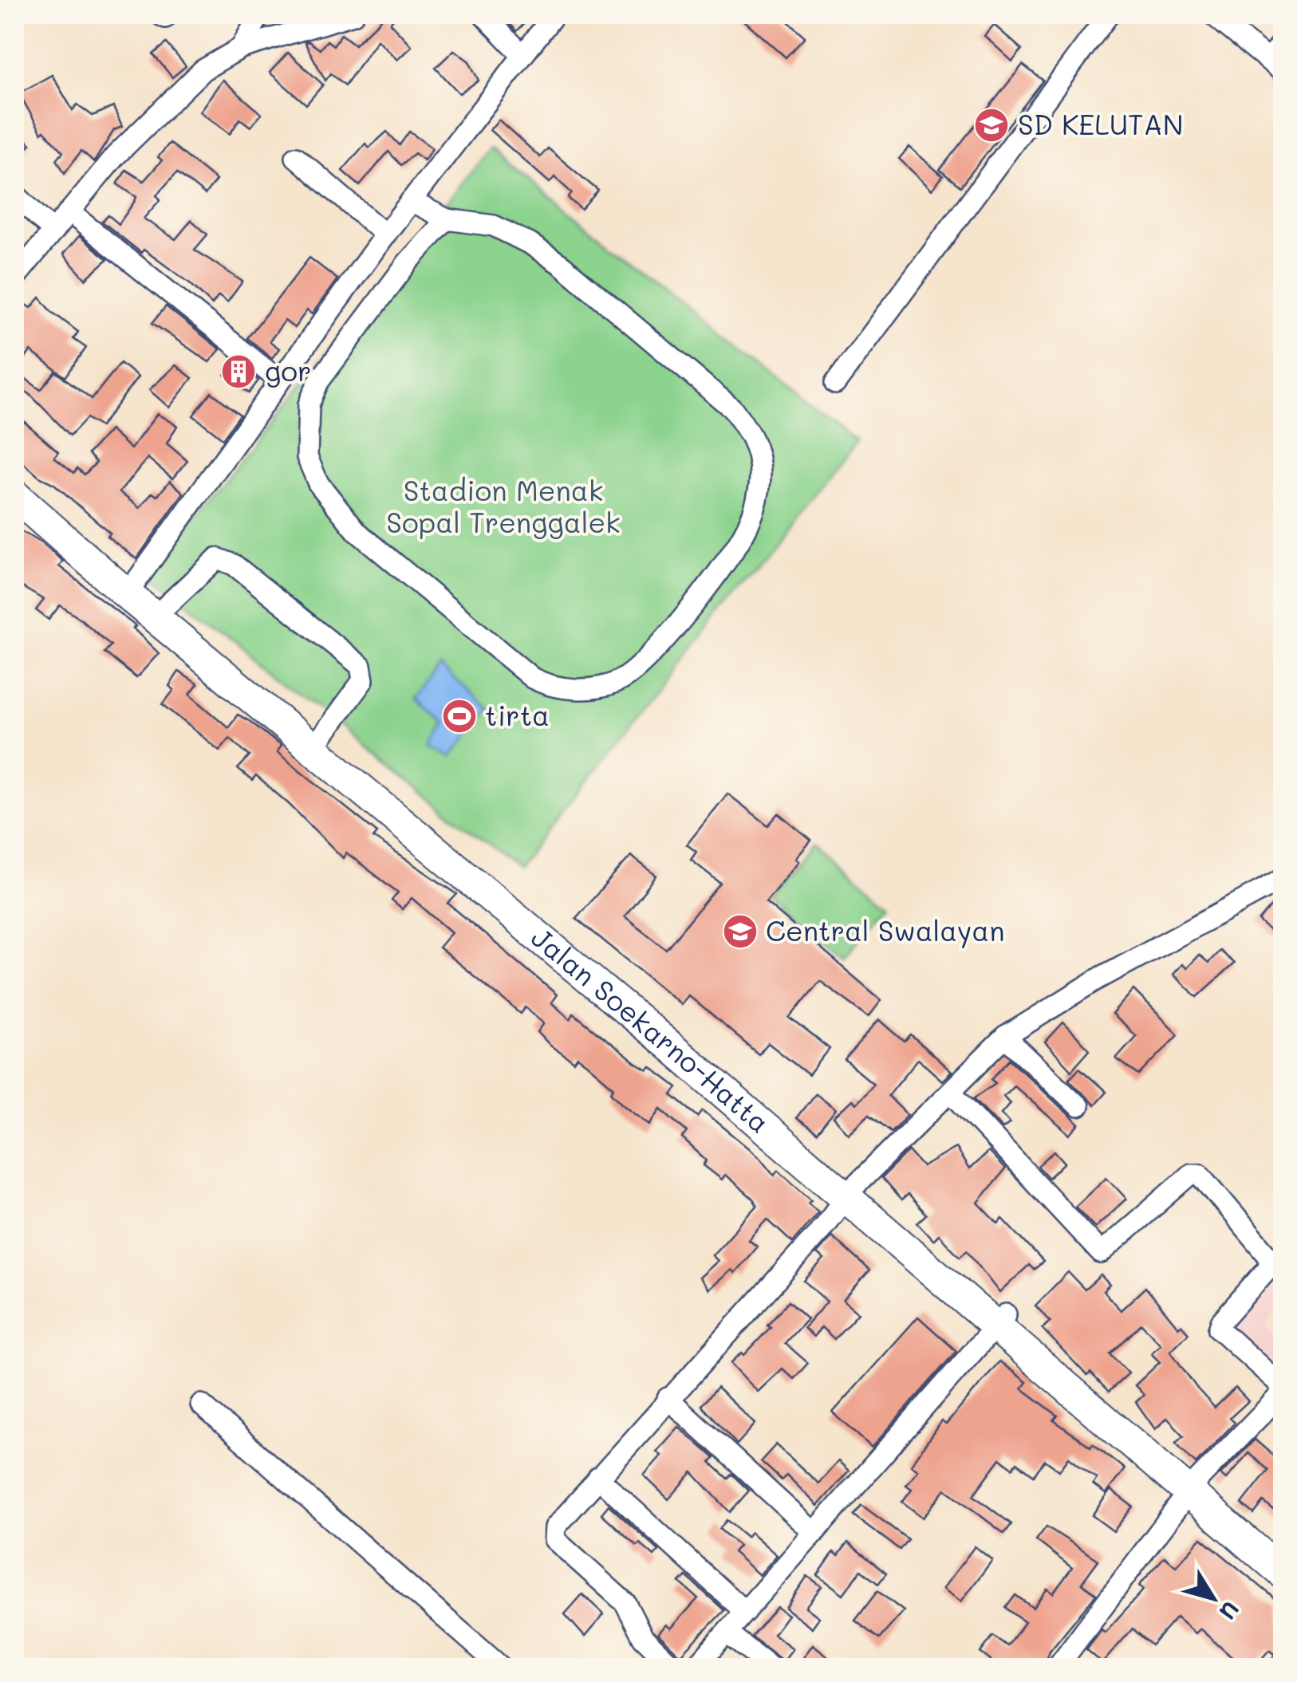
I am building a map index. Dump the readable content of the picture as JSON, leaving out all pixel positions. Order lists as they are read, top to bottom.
{
  "streets": {
    "highway": ["Jalan Soekarno-Hatta"]
  },
  "parks": ["Stadion Menak Sopal Trenggalek"],
  "places": {
    "school or university": ["SD KELUTAN", "Central Swalayan"],
    "building": ["gor"],
    "sports": ["tirta"]
  },
  "north": "bottom right"
}
